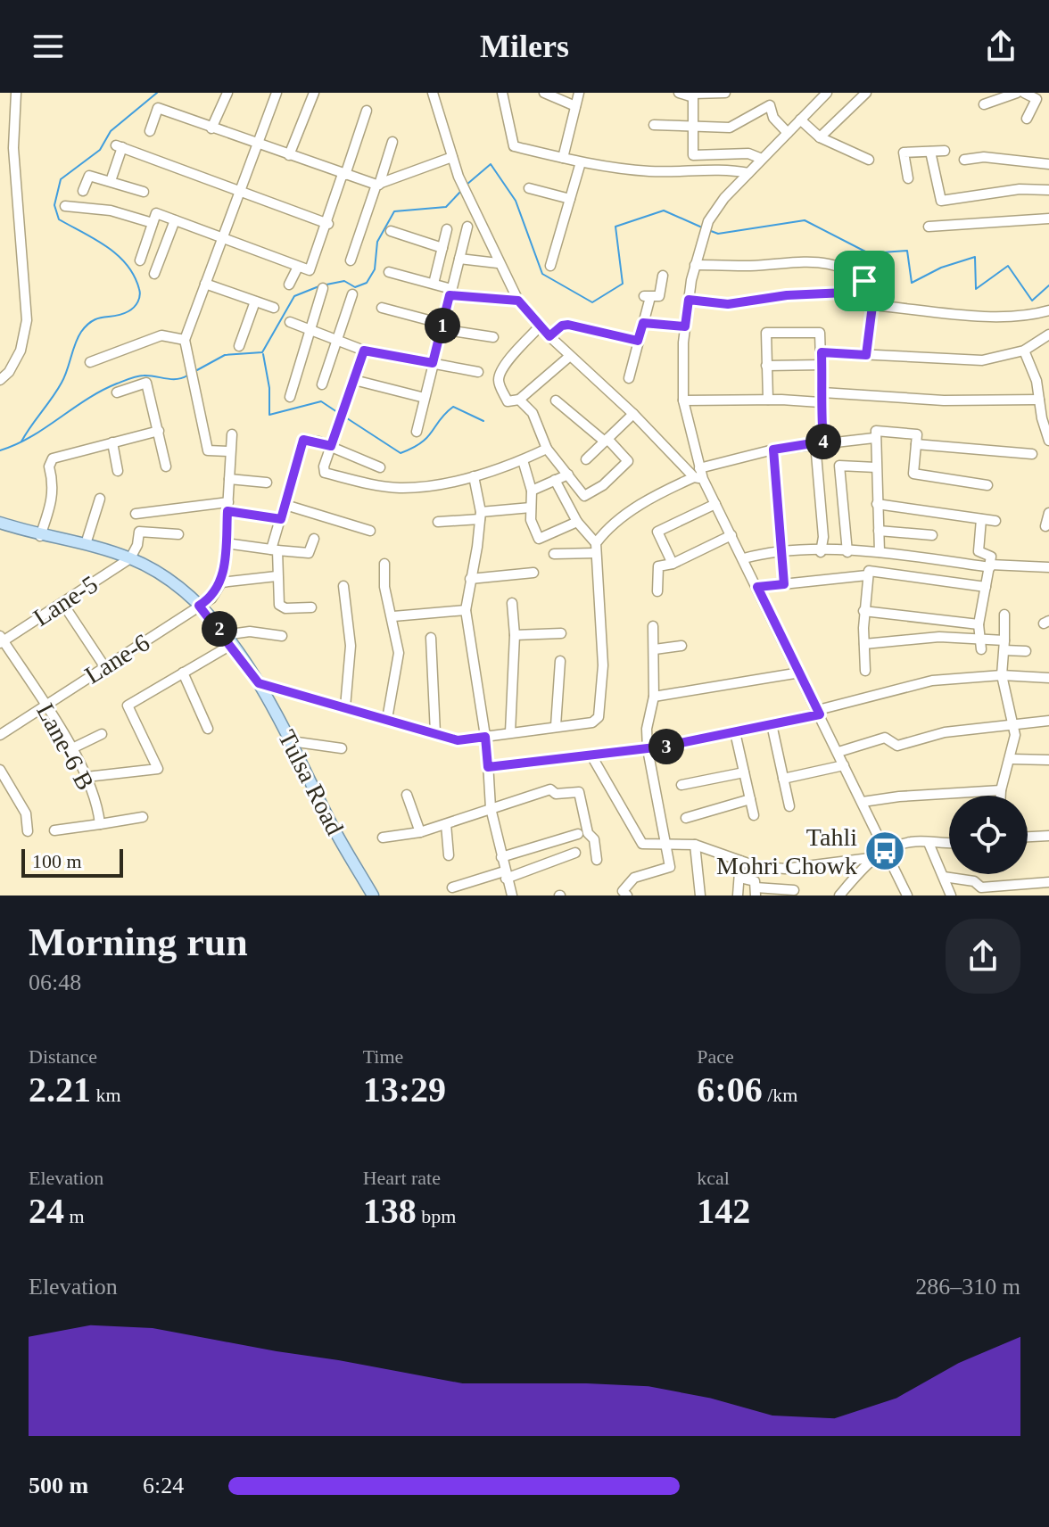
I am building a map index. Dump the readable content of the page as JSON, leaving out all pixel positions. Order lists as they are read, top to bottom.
{
  "streets": {
    "main road": ["Tulsa Road"],
    "street": ["Lane-5", "Lane-6", "Lane-6 B"]
  },
  "crossings": [
    ["Lane-5", "Lane-6 B"],
    ["Lane-5", "Tulsa Road"],
    ["Lane-6", "Lane-6 B"],
    ["Lane-6", "Tulsa Road"]
  ],
  "places": {
    "bus stop": ["Tahli Mohri Chowk"]
  },
  "scale_bar": "100 m",
  "page": {
    "header": "Milers",
    "pins": [
      "1",
      "4",
      "2",
      "3"
    ],
    "scale": "100 m",
    "heading": ["Morning run", "06:48"],
    "stats": [
      ["Distance", "2.21 km"],
      ["Time", "13:29"],
      ["Pace", "6:06 /km"],
      ["Elevation", "24 m"],
      ["Heart rate", "138 bpm"],
      ["kcal", "142"]
    ],
    "chart": ["Elevation", "286–310 m"],
    "list": [
      {
        "name": "500 m",
        "note": "6:24"
      }
    ]
  }
}
